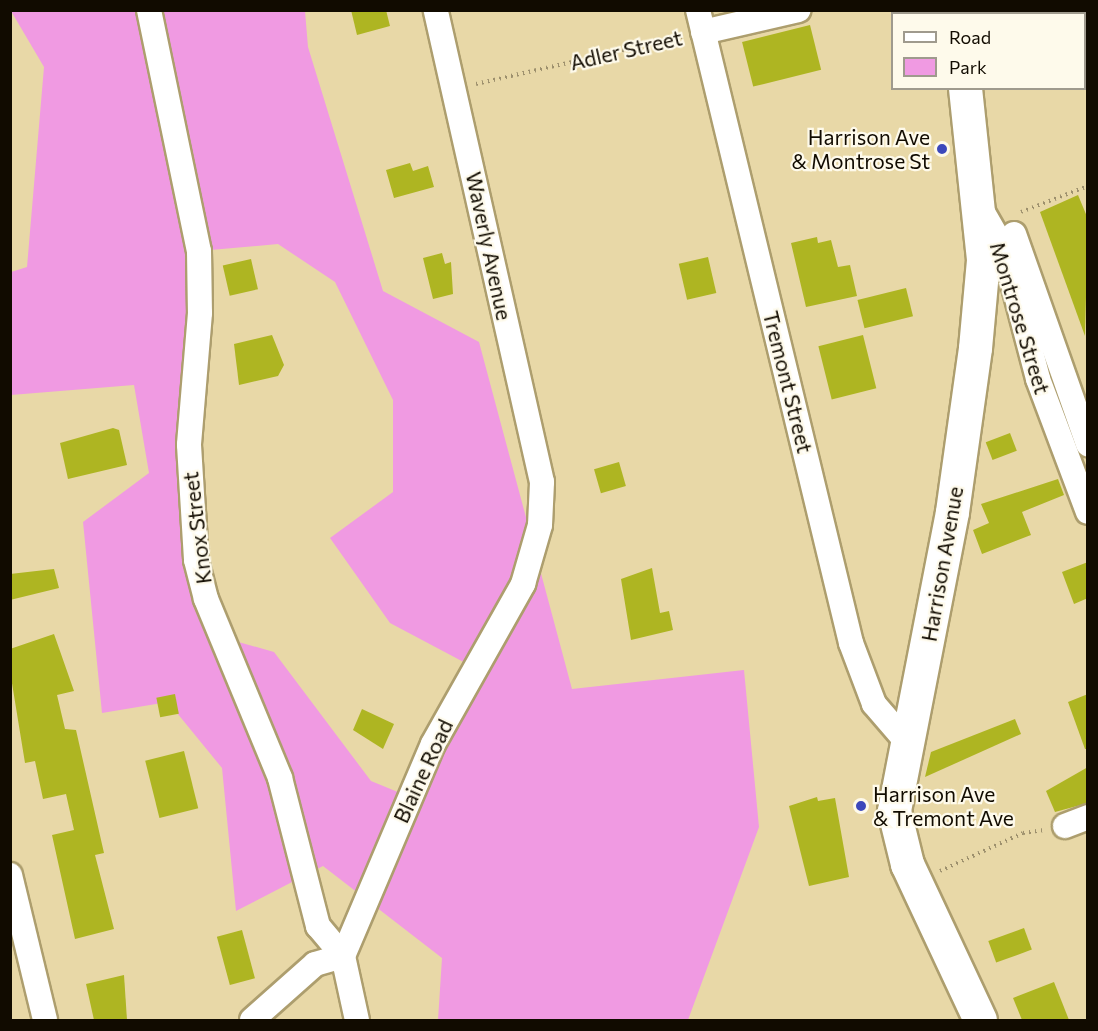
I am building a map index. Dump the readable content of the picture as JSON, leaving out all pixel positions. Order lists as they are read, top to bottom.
{
  "streets": {
    "main road": ["Harrison Avenue"],
    "street": [
      "Adler Street",
      "Waverly Avenue",
      "Montrose Street",
      "Tremont Street",
      "Knox Street",
      "Blaine Road"
    ]
  },
  "crossings": [
    ["Adler Street", "Waverly Avenue"],
    ["Adler Street", "Tremont Street"],
    ["Waverly Avenue", "Blaine Road"],
    ["Montrose Street", "Harrison Avenue"],
    ["Tremont Street", "Harrison Avenue"],
    ["Knox Street", "Blaine Road"]
  ],
  "places": ["Harrison Ave & Montrose St", "Harrison Ave & Tremont Ave"],
  "legend": ["Road", "Park"]
}
